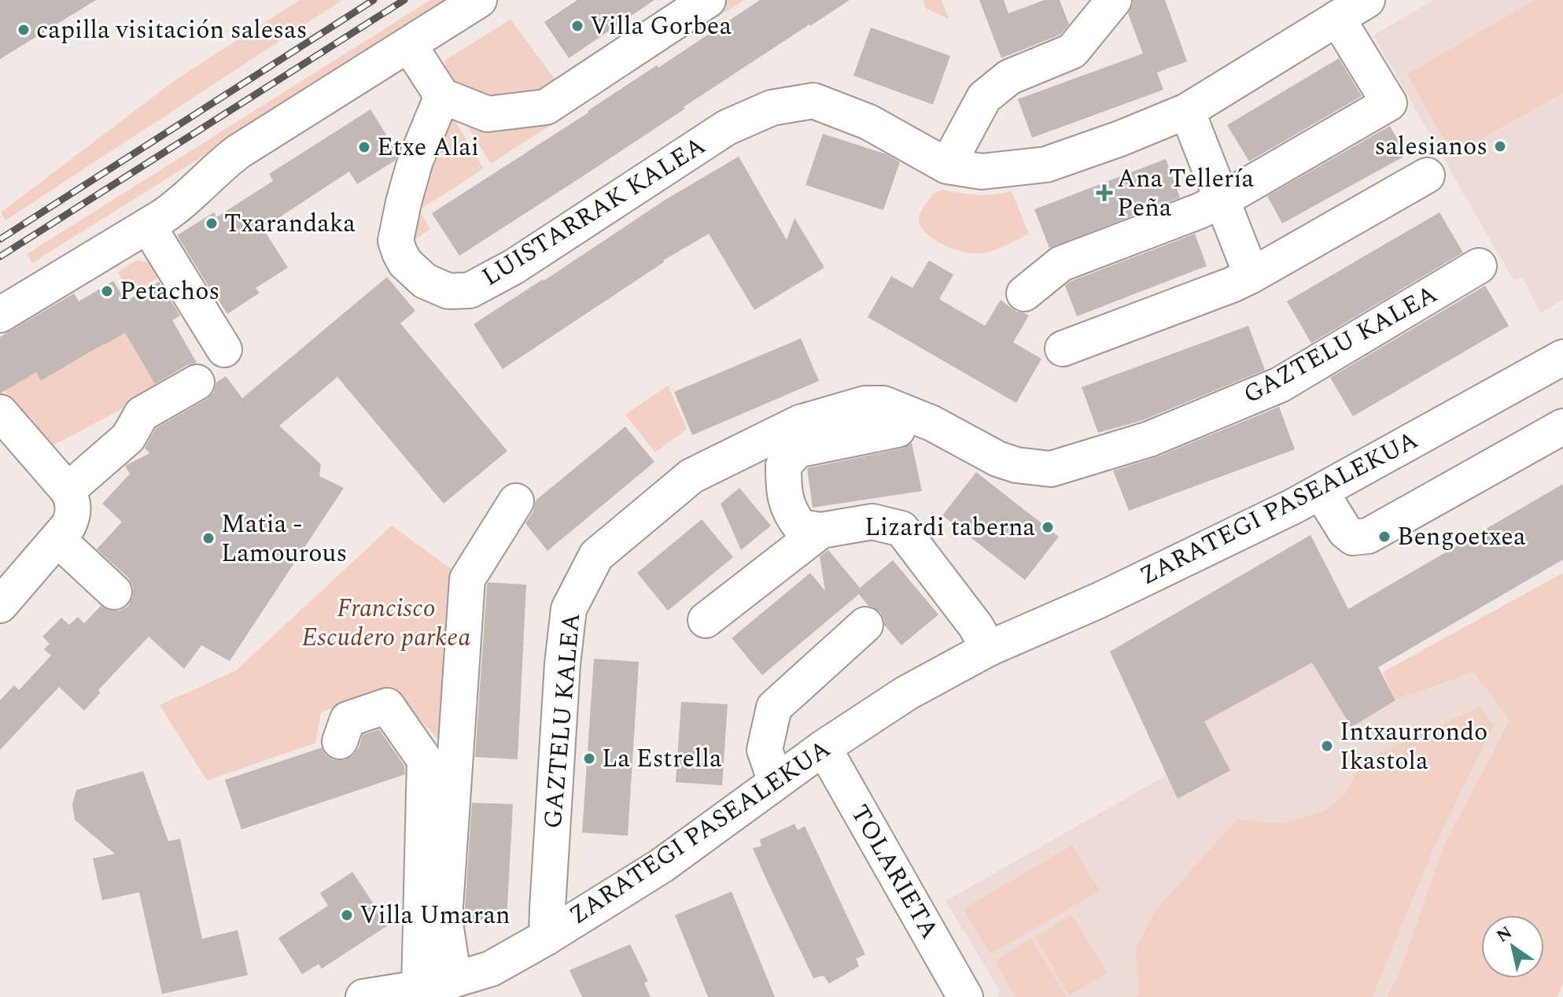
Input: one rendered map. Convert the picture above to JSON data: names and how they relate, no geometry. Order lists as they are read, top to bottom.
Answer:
{
  "streets": {
    "street": [
      "LUISTARRAK KALEA",
      "GAZTELU KALEA",
      "ZARATEGI PASEALEKUA",
      "TOLARIETA"
    ]
  },
  "crossings": [
    ["GAZTELU KALEA", "ZARATEGI PASEALEKUA"],
    ["ZARATEGI PASEALEKUA", "TOLARIETA"]
  ],
  "parks": ["Francisco Escudero parkea"],
  "places": {
    "other": [
      "Villa Gorbea",
      "capilla visitación salesas",
      "salesianos",
      "Etxe Alai",
      "Txarandaka",
      "Petachos",
      "Lizardi taberna",
      "Bengoetxea",
      "Matia - Lamourous",
      "Intxaurrondo Ikastola",
      "La Estrella",
      "Villa Umaran"
    ],
    "health": ["Ana Tellería Peña"]
  },
  "north": "top left"
}
